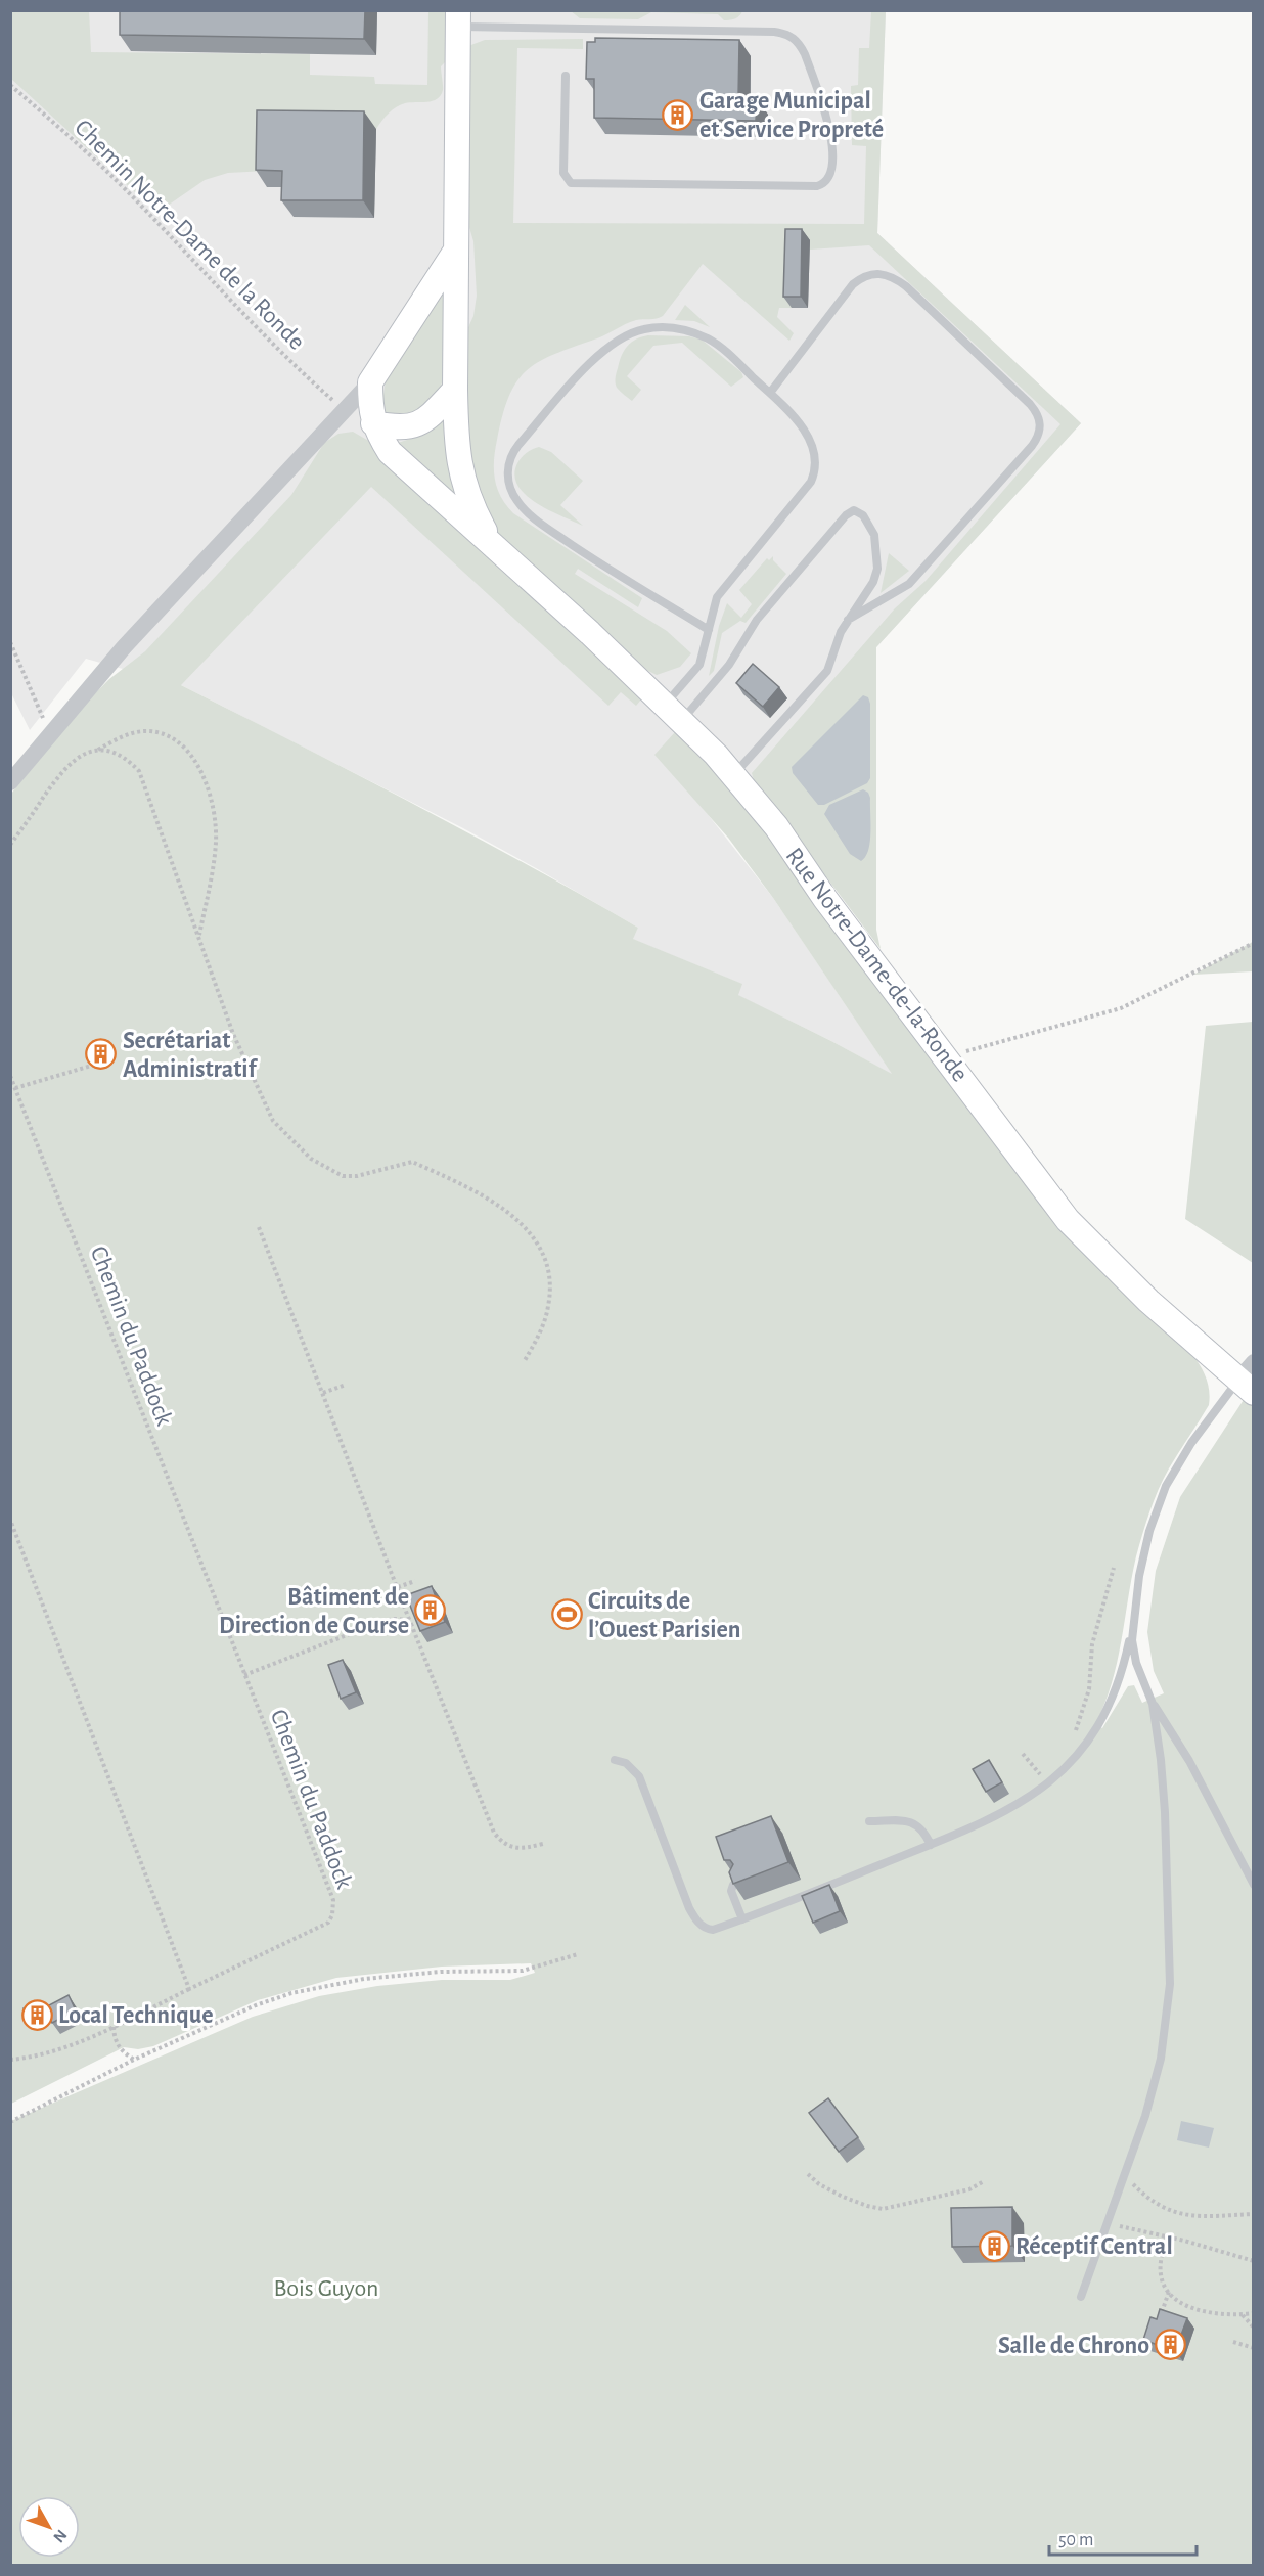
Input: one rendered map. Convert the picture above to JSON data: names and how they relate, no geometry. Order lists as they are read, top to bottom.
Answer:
{
  "streets": {
    "main road": ["Rue Notre-Dame-de-la-Ronde"],
    "path": ["Chemin Notre-Dame de la Ronde", "Chemin du Paddock"]
  },
  "parks": ["Bois Guyon"],
  "places": {
    "building": [
      "Garage Municipal et Service Propreté",
      "Secrétariat Administratif",
      "Bâtiment de Direction de Course",
      "Local Technique",
      "Réceptif Central",
      "Salle de Chrono"
    ],
    "sports": ["Circuits de l’Ouest Parisien"]
  },
  "scale_bar": "50 m",
  "north": "bottom right"
}
